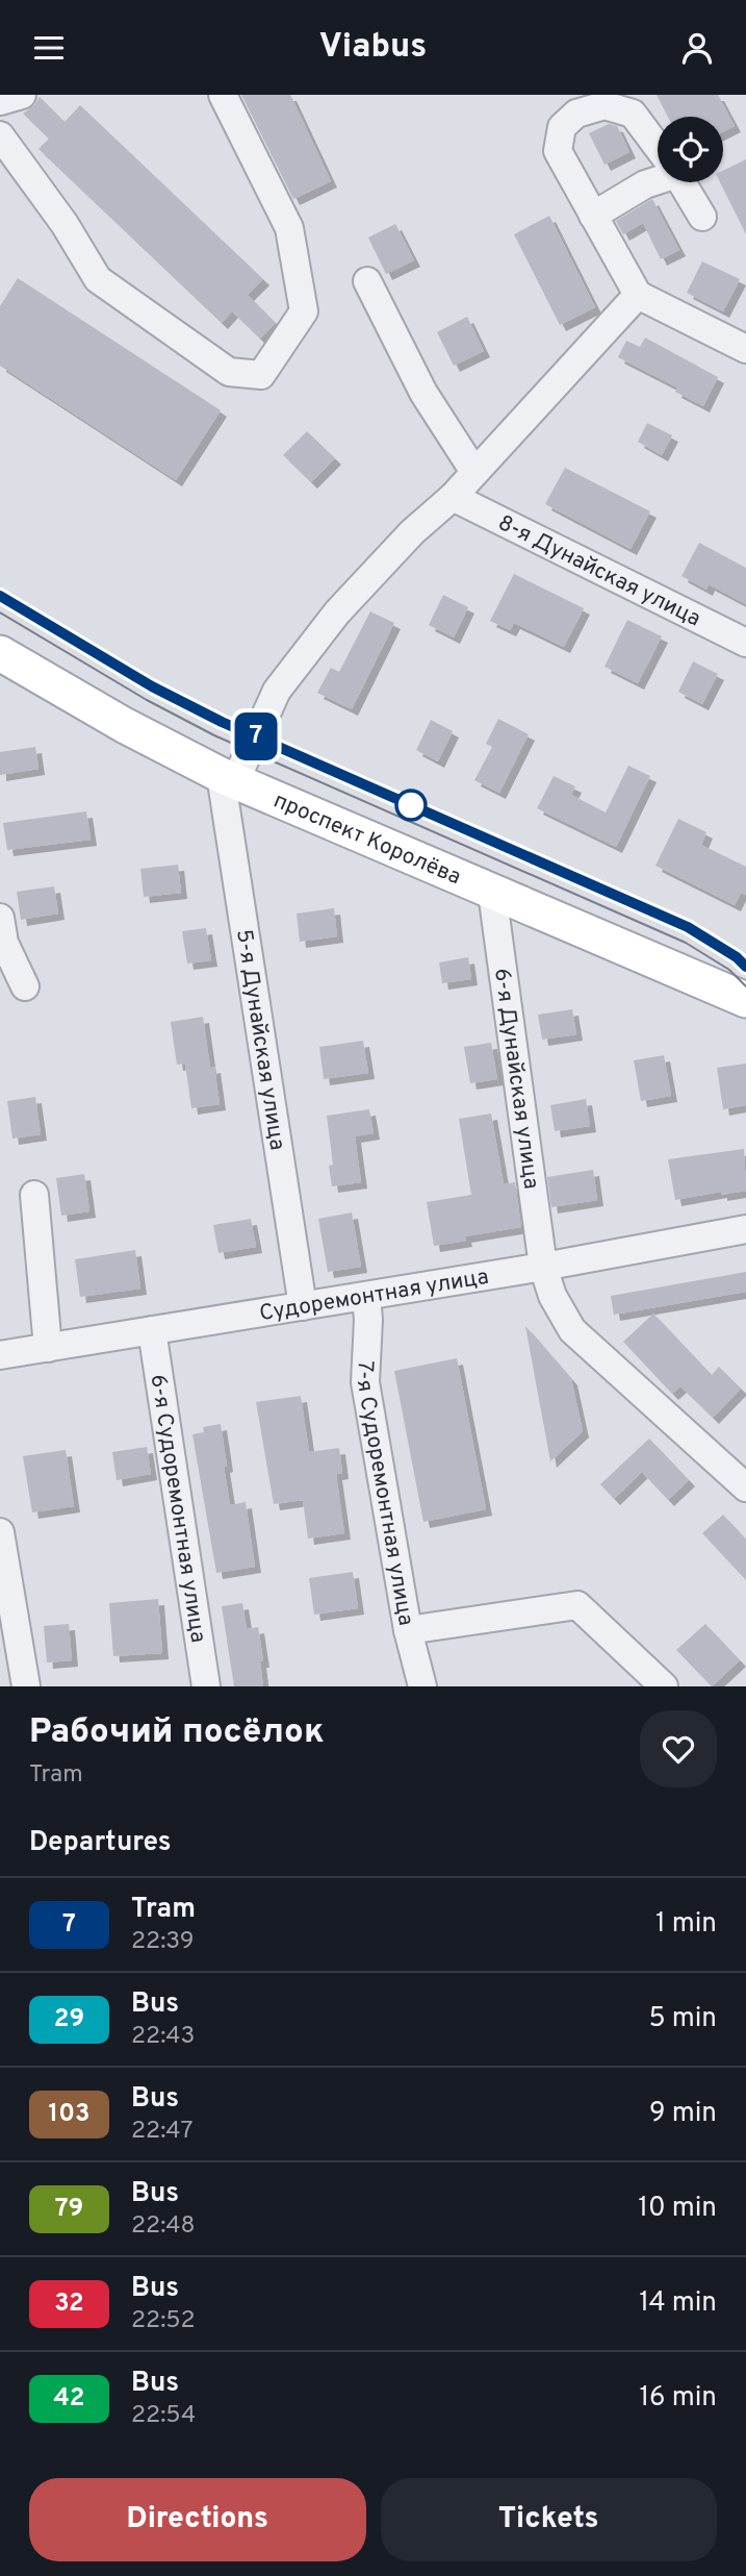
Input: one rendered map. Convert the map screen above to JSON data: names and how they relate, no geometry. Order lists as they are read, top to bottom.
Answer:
{
  "streets": {
    "main road": ["проспект Королёва"],
    "street": [
      "8-я Дунайская улица",
      "5-я Дунайская улица",
      "6-я Дунайская улица",
      "Судоремонтная улица",
      "7-я Судоремонтная улица",
      "6-я Судоремонтная улица"
    ]
  },
  "crossings": [
    ["проспект Королёва", "5-я Дунайская улица"],
    ["проспект Королёва", "6-я Дунайская улица"],
    ["5-я Дунайская улица", "Судоремонтная улица"],
    ["6-я Дунайская улица", "Судоремонтная улица"],
    ["Судоремонтная улица", "7-я Судоремонтная улица"],
    ["Судоремонтная улица", "6-я Судоремонтная улица"]
  ],
  "lines": ["tram line 7"],
  "page": {
    "header": "Viabus",
    "on_map": "7",
    "heading": [
      ["Рабочий посёлок", "Tram"],
      "Departures"
    ],
    "list": [
      {
        "mark": "7",
        "name": "Tram",
        "note": "22:39",
        "value": "1 min"
      },
      {
        "mark": "29",
        "name": "Bus",
        "note": "22:43",
        "value": "5 min"
      },
      {
        "mark": "103",
        "name": "Bus",
        "note": "22:47",
        "value": "9 min"
      },
      {
        "mark": "79",
        "name": "Bus",
        "note": "22:48",
        "value": "10 min"
      },
      {
        "mark": "32",
        "name": "Bus",
        "note": "22:52",
        "value": "14 min"
      },
      {
        "mark": "42",
        "name": "Bus",
        "note": "22:54",
        "value": "16 min"
      }
    ],
    "buttons": ["Directions", "Tickets"]
  }
}
